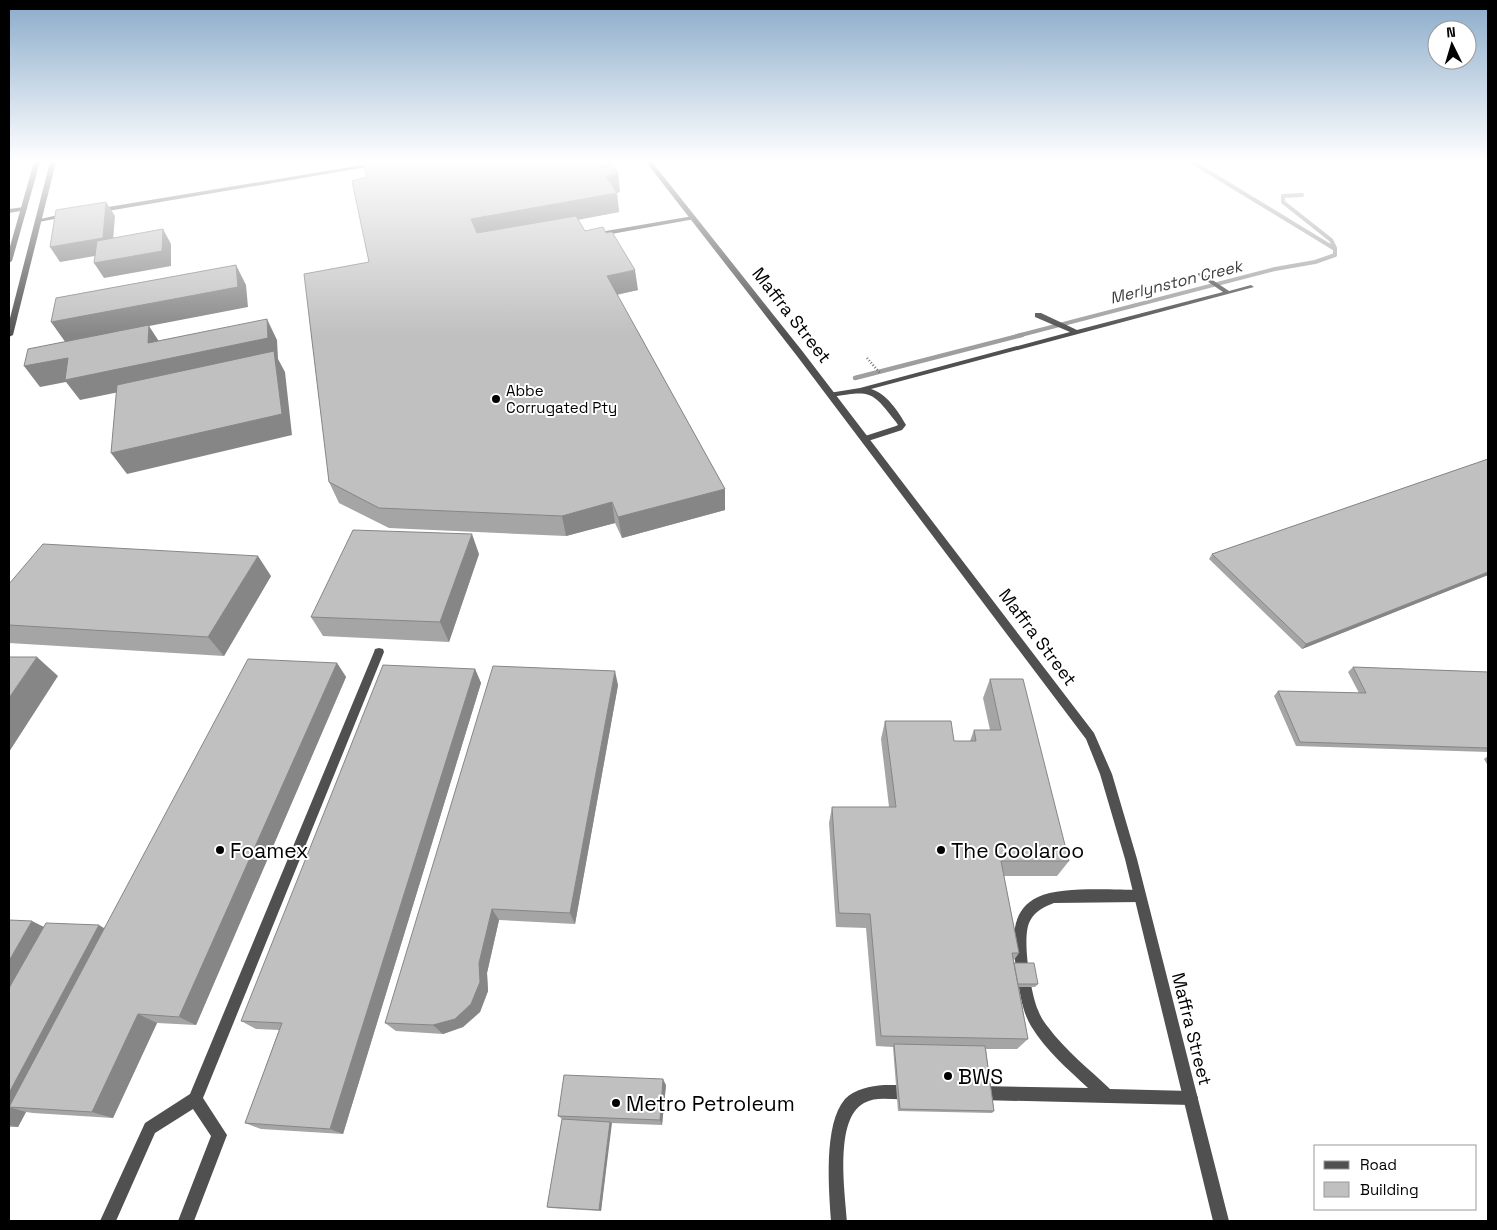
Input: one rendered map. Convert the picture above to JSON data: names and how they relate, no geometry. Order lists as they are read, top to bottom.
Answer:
{
  "streets": {
    "street": ["Maffra Street"]
  },
  "water": ["Merlynston Creek"],
  "places": [
    "Abbe Corrugated Pty",
    "Foamex",
    "The Coolaroo",
    "BWS",
    "Metro Petroleum"
  ],
  "legend": ["Road", "Building"],
  "north": "top"
}
